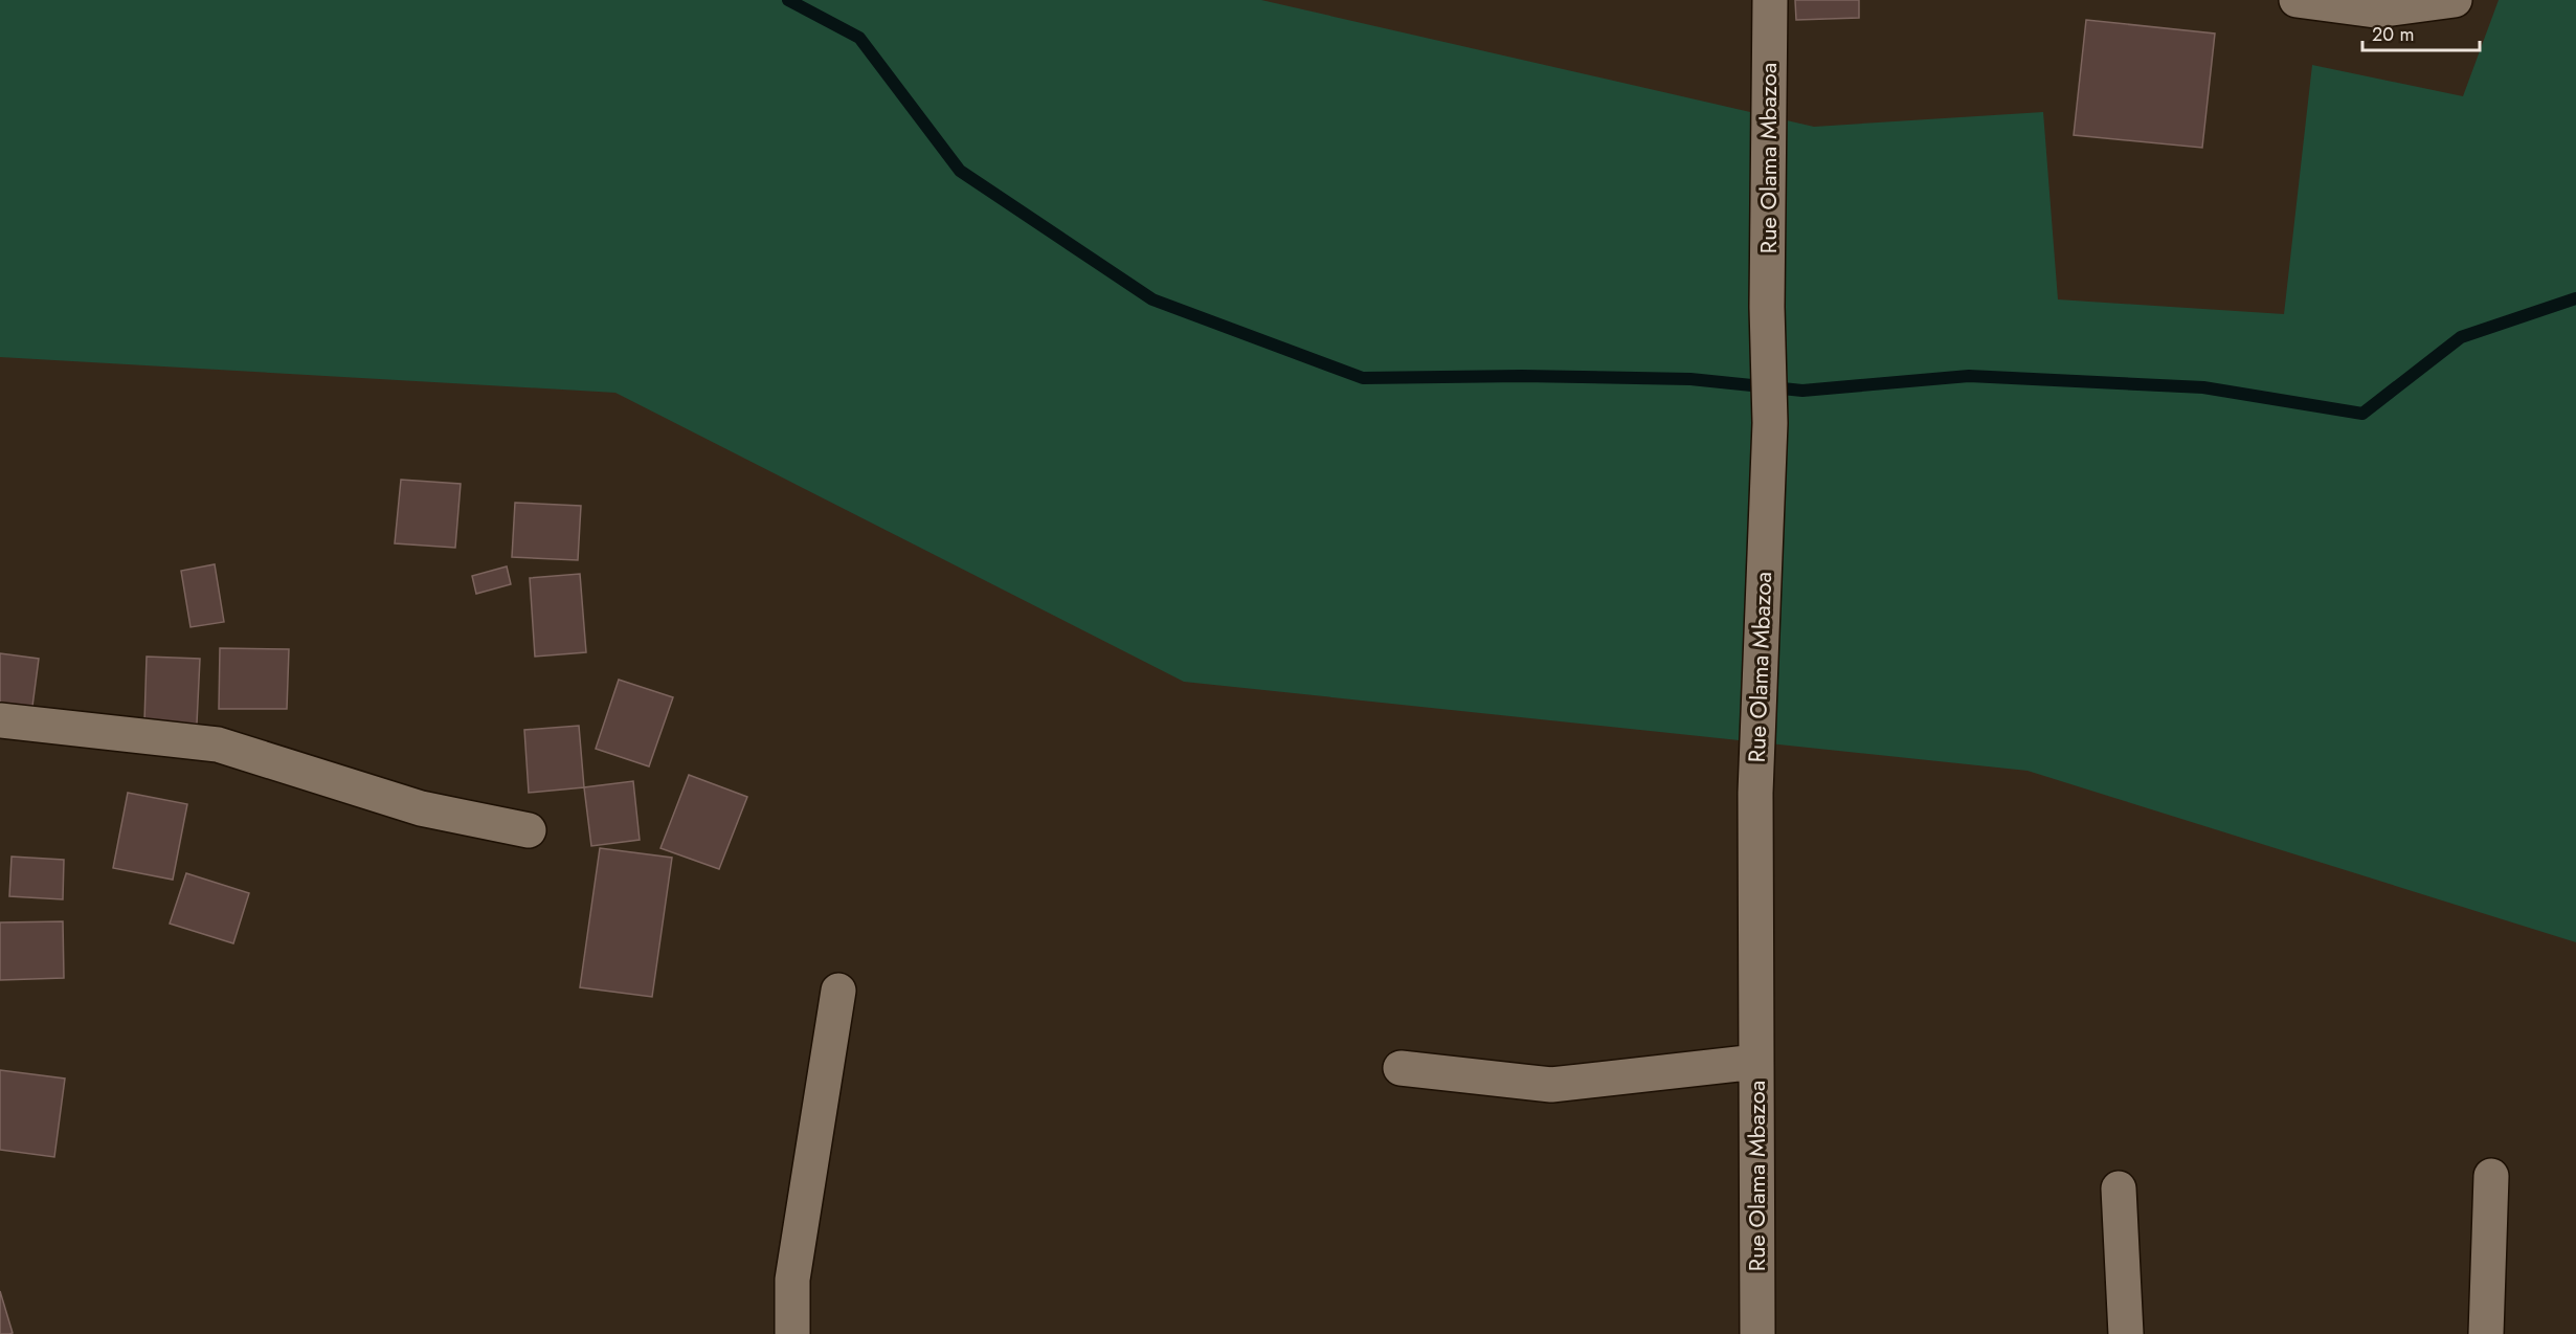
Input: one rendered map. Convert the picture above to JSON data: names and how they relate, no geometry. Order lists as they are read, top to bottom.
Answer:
{
  "streets": {
    "street": ["Rue Olama Mbazoa"]
  },
  "scale_bar": "20 m"
}
